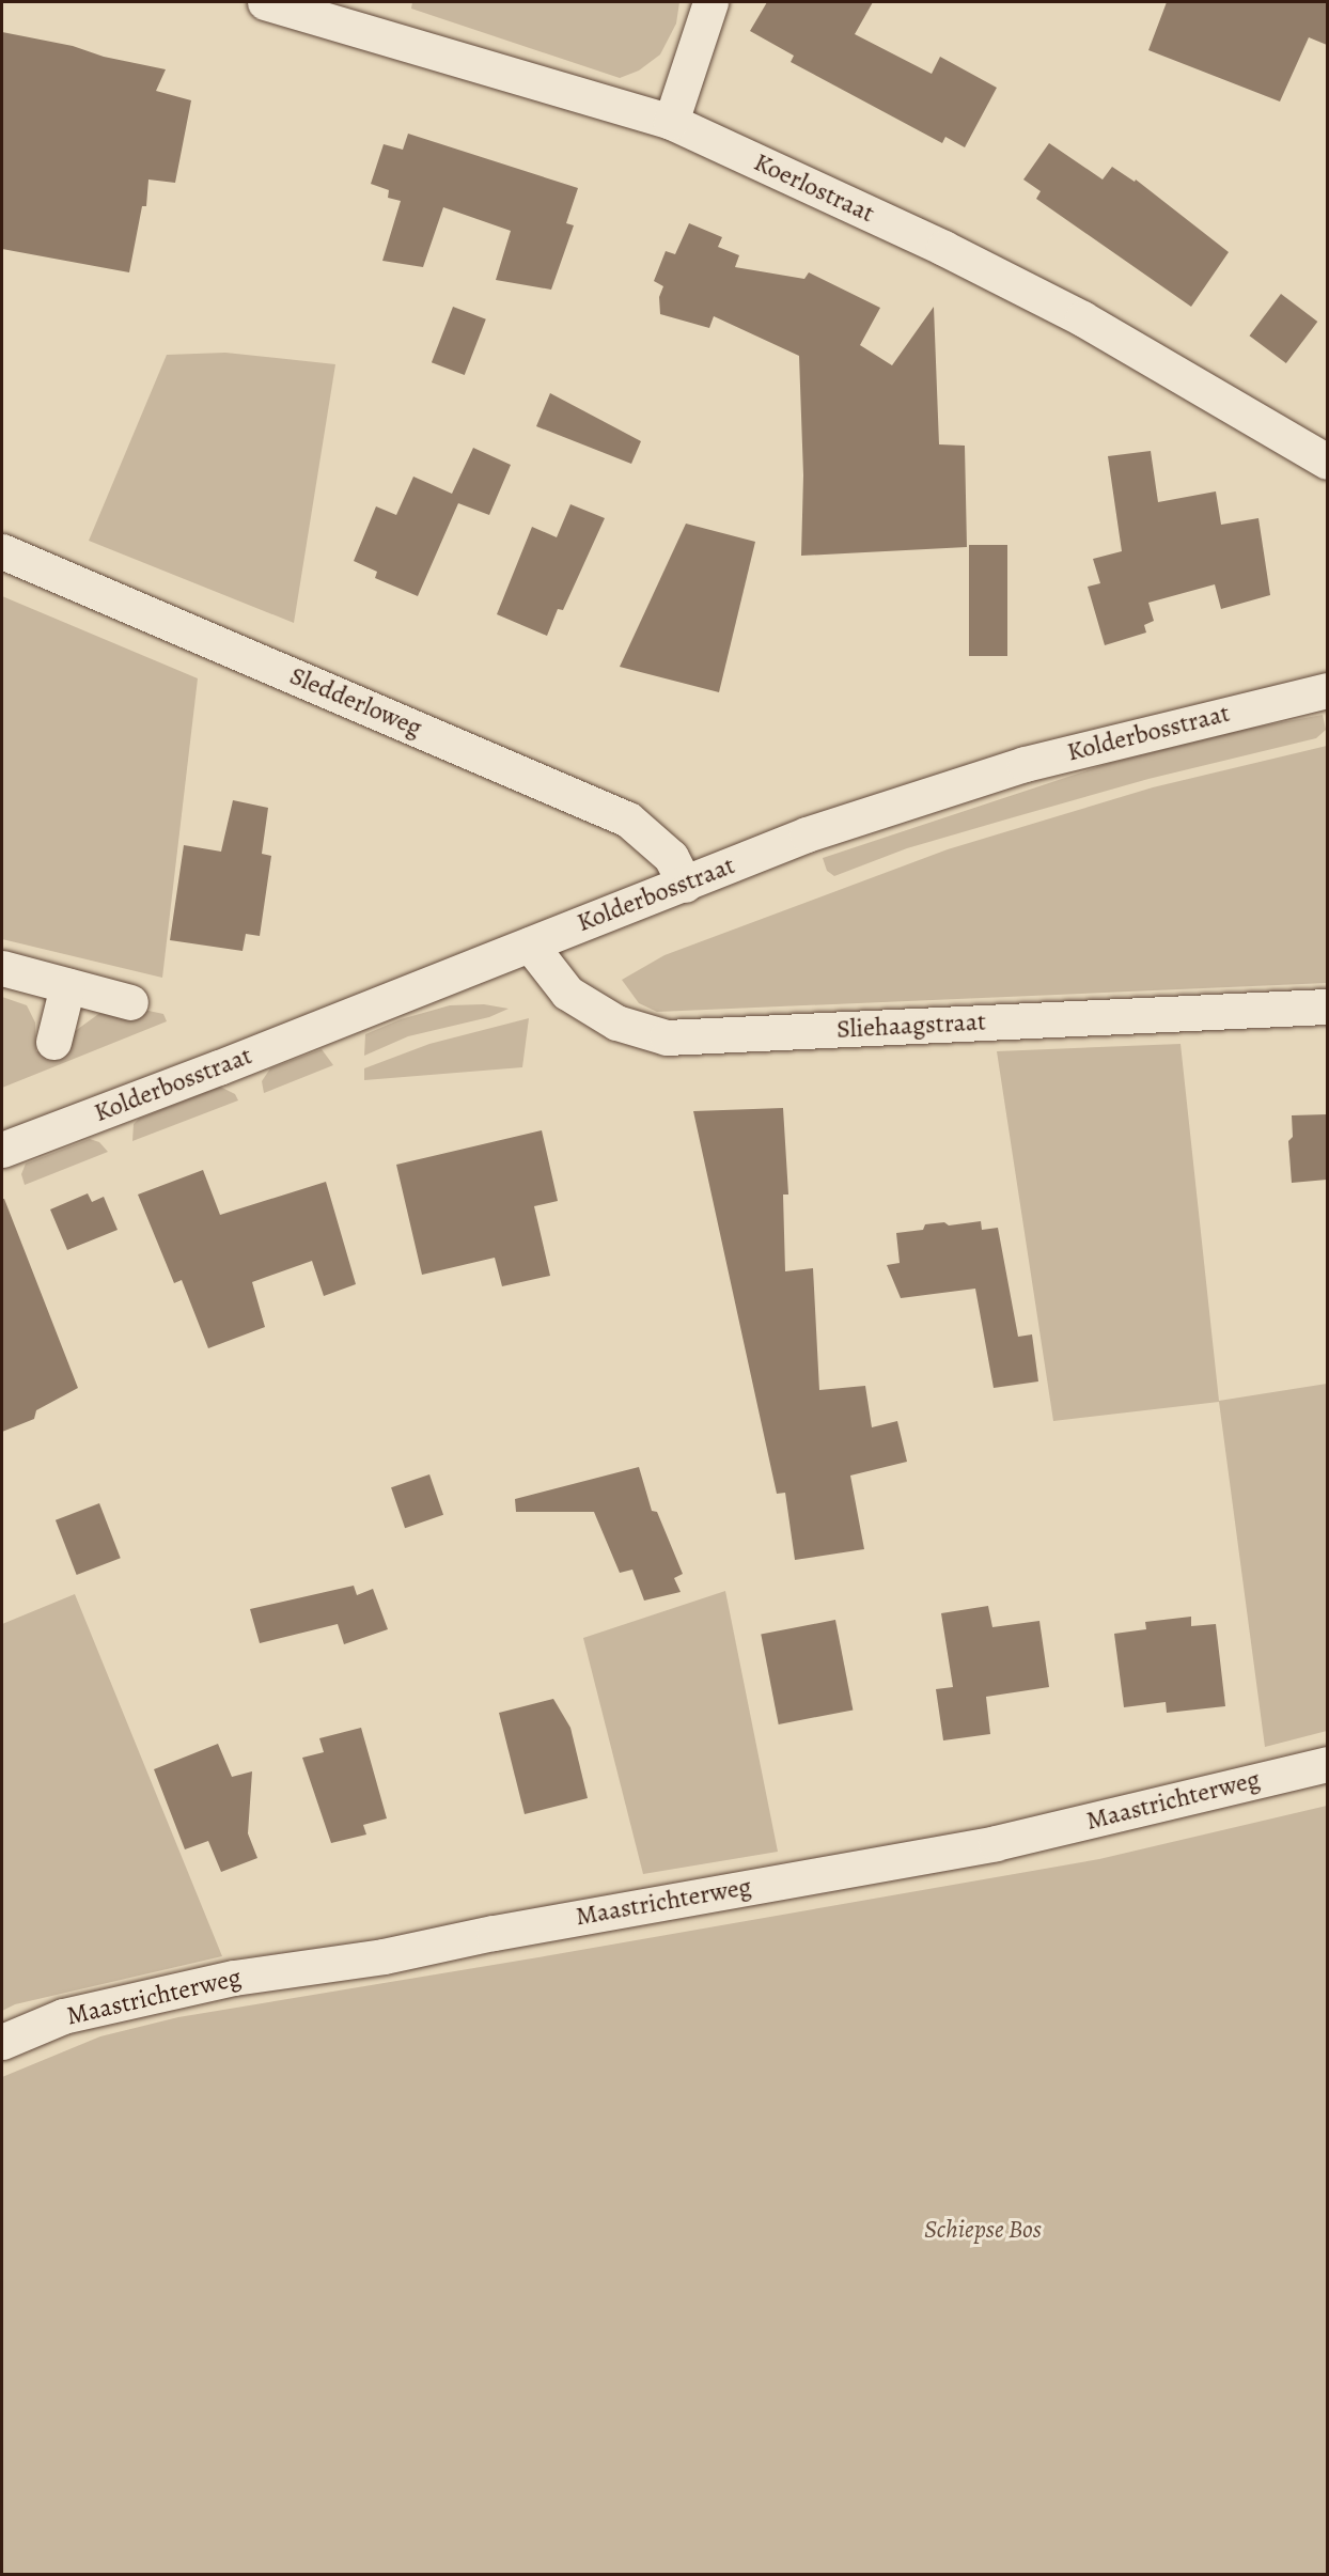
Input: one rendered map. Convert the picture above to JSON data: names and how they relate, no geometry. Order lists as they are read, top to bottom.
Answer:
{
  "streets": {
    "street": [
      "Koerlostraat",
      "Sledderloweg",
      "Kolderbosstraat",
      "Sliehaagstraat",
      "Maastrichterweg"
    ]
  },
  "crossings": [
    ["Sledderloweg", "Kolderbosstraat"],
    ["Kolderbosstraat", "Sliehaagstraat"]
  ],
  "parks": ["Schiepse Bos"]
}
